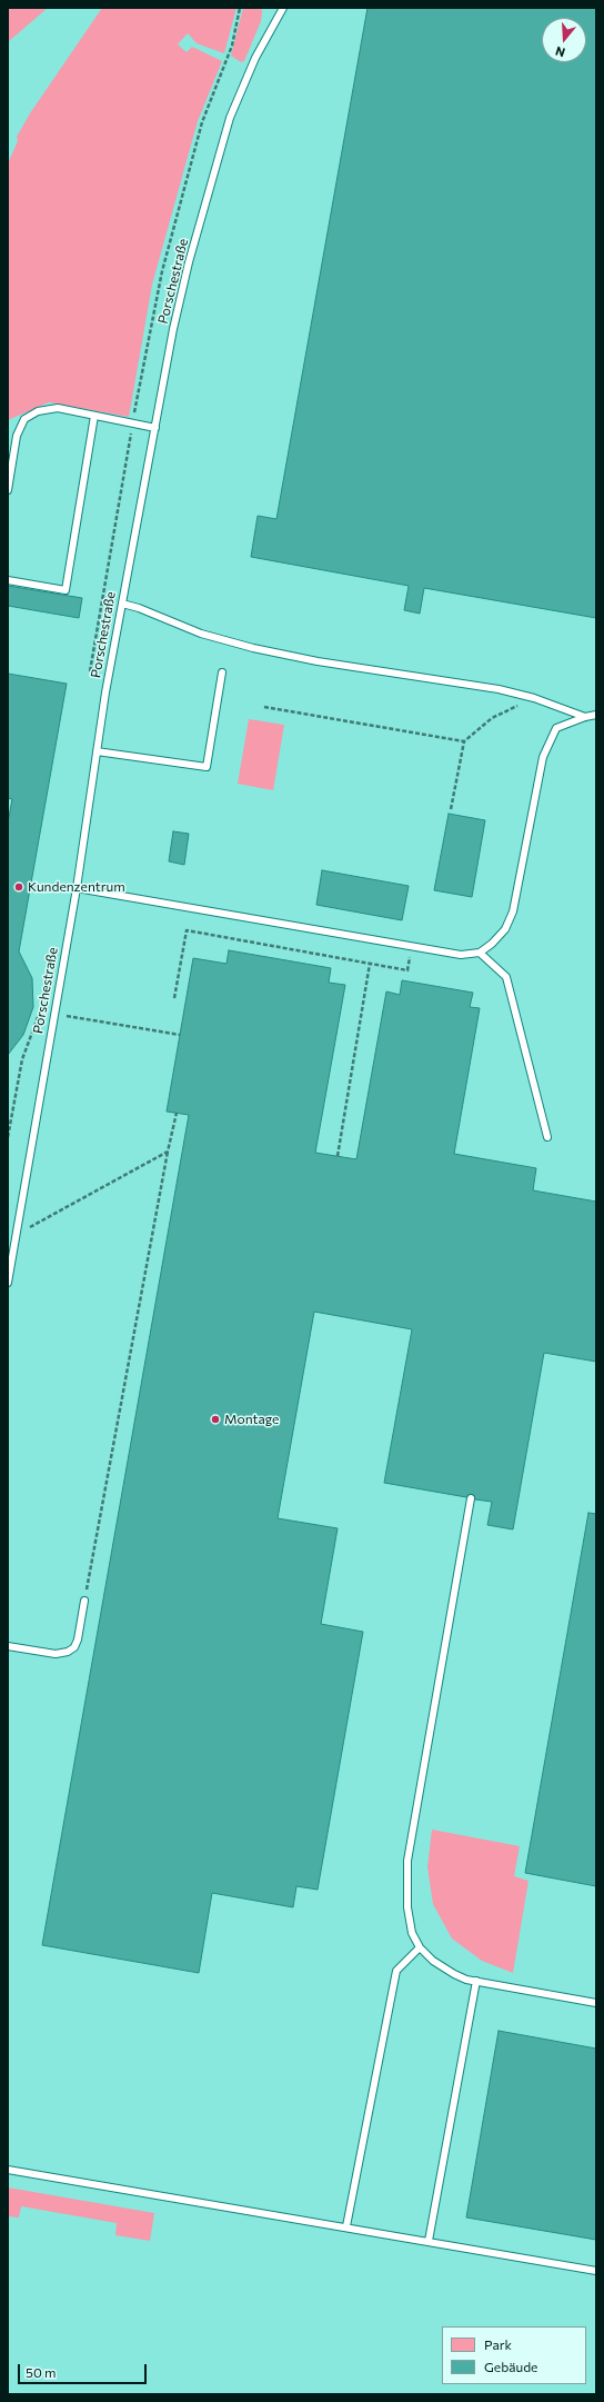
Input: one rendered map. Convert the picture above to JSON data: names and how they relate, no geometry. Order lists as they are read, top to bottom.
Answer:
{
  "streets": {
    "lane": ["Porschestraße"]
  },
  "places": ["Kundenzentrum", "Montage"],
  "legend": ["Park", "Gebäude"],
  "scale_bar": "50 m",
  "north": "bottom"
}
